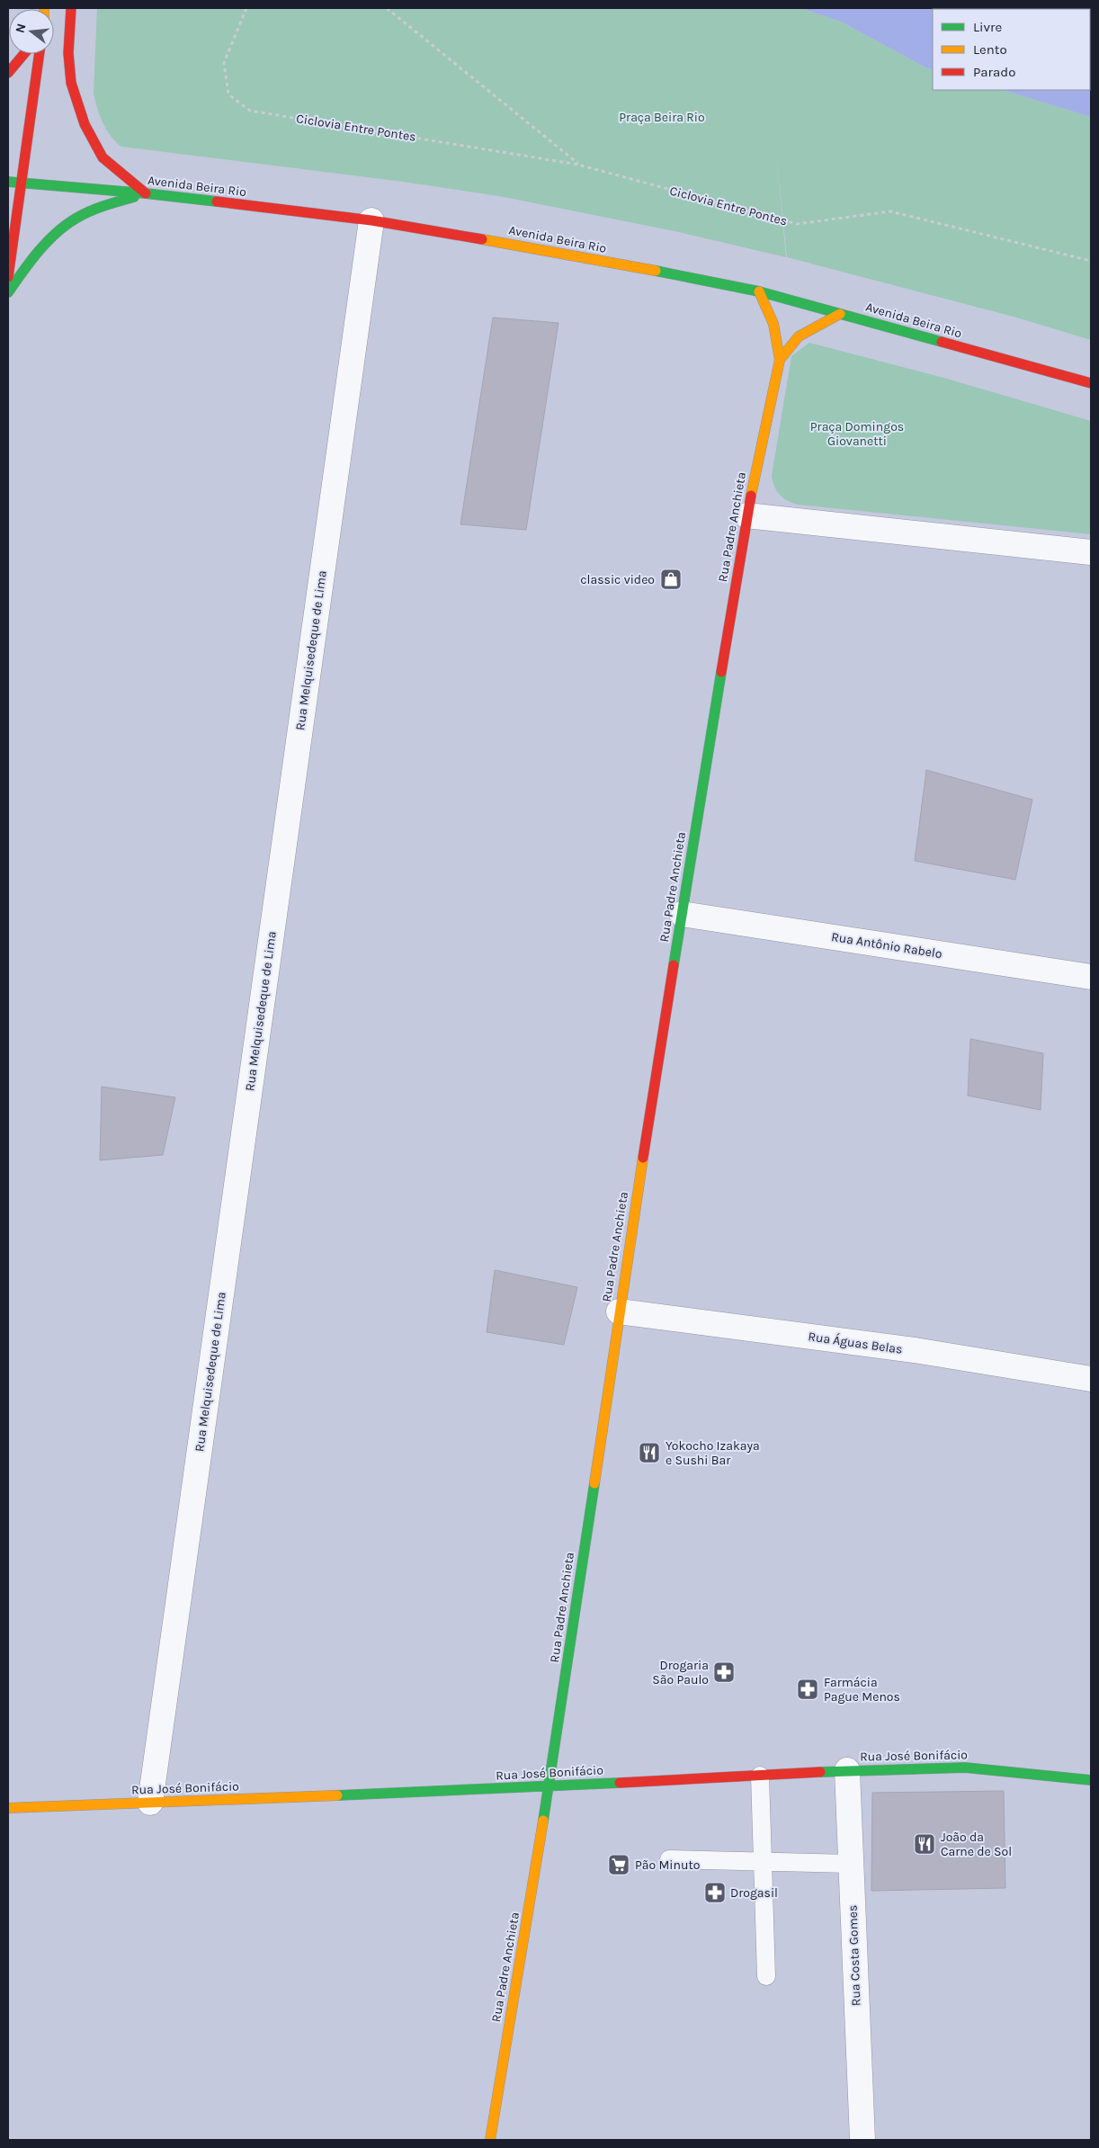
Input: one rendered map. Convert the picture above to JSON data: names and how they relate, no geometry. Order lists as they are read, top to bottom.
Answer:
{
  "streets": {
    "main road": ["Avenida Beira Rio", "Rua Padre Anchieta", "Rua José Bonifácio"],
    "street": [
      "Rua Melquisedeque de Lima",
      "Rua Antônio Rabelo",
      "Rua Águas Belas",
      "Rua Costa Gomes"
    ],
    "path": ["Ciclovia Entre Pontes"]
  },
  "crossings": [
    ["Avenida Beira Rio", "Rua Padre Anchieta"],
    ["Avenida Beira Rio", "Rua Melquisedeque de Lima"],
    ["Rua Padre Anchieta", "Rua Antônio Rabelo"],
    ["Rua Padre Anchieta", "Rua Águas Belas"],
    ["Rua Padre Anchieta", "Rua José Bonifácio"],
    ["Rua Melquisedeque de Lima", "Rua José Bonifácio"],
    ["Rua José Bonifácio", "Rua Costa Gomes"]
  ],
  "parks": ["Praça Beira Rio", "Praça Domingos Giovanetti"],
  "places": {
    "shop": ["classic video"],
    "restaurant": ["Yokocho Izakaya e Sushi Bar", "João da Carne de Sol"],
    "pharmacy": ["Drogaria São Paulo", "Farmácia Pague Menos", "Drogasil"],
    "supermarket": ["Pão Minuto"]
  },
  "legend": ["Livre", "Lento", "Parado"],
  "north": "left"
}
